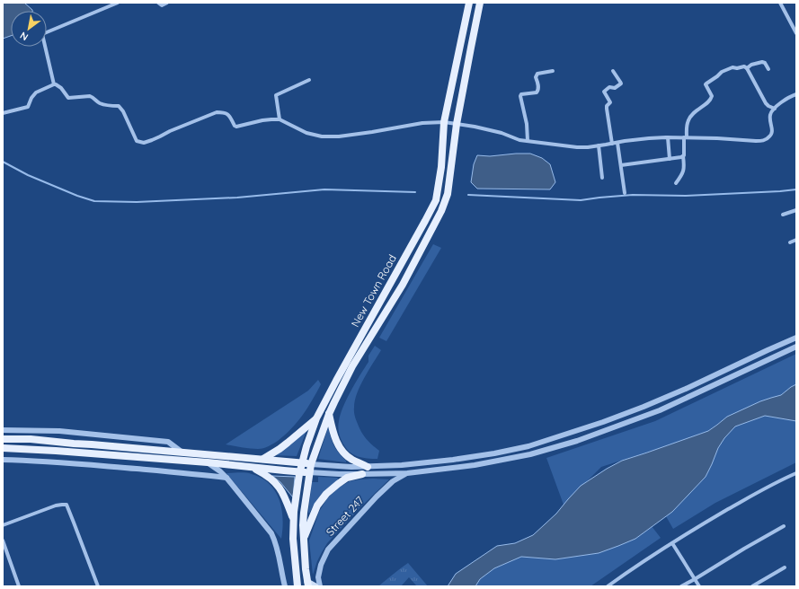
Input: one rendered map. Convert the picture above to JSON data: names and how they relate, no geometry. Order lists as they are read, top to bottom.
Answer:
{
  "streets": {
    "main road": ["New Town Road"],
    "street": ["Street 247"]
  },
  "north": "bottom left"
}
